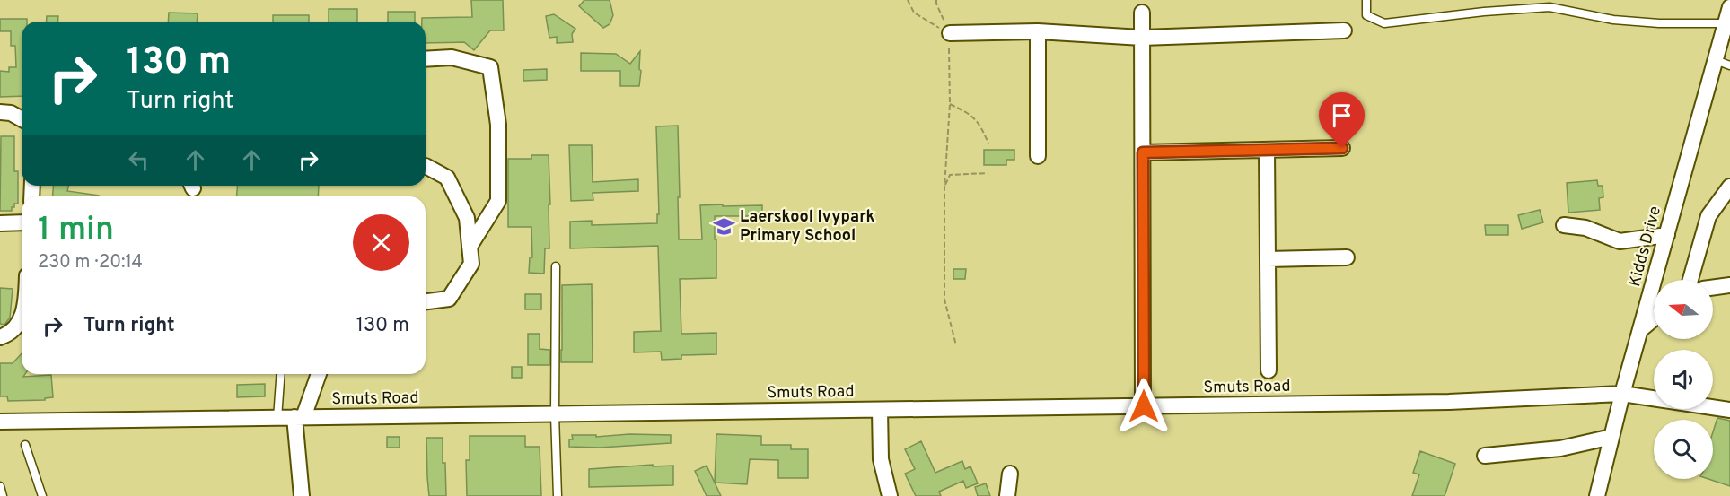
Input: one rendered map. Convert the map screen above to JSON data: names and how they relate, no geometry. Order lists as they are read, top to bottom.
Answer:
{
  "streets": {
    "street": ["Kidds Drive", "Smuts Road"]
  },
  "crossings": [
    ["Kidds Drive", "Smuts Road"]
  ],
  "places": {
    "school or university": ["Laerskool Ivypark Primary School"]
  },
  "north": "left",
  "page": {
    "turn": ["130 m", "Turn right"],
    "heading": ["1 min", "230 m · 20:14"],
    "list": [
      {
        "name": "Turn right",
        "value": "130 m"
      }
    ]
  }
}
